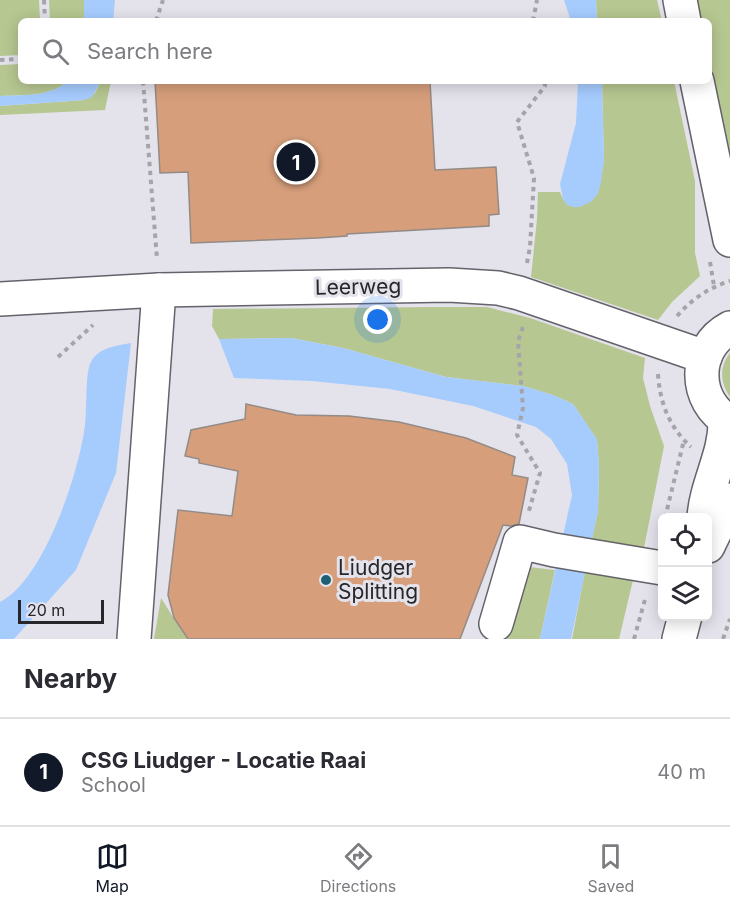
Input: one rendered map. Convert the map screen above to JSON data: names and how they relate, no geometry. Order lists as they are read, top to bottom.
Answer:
{
  "streets": {
    "main road": ["Leerweg"]
  },
  "places": ["Liudger Splitting"],
  "scale_bar": "20 m",
  "page": {
    "search": "Search here",
    "pins": "1",
    "scale": "20 m",
    "heading": "Nearby",
    "list": [
      {
        "mark": "1",
        "name": "CSG Liudger - Locatie Raai",
        "note": "School",
        "value": "40 m"
      }
    ],
    "nav": ["Map", "Directions", "Saved"]
  }
}
